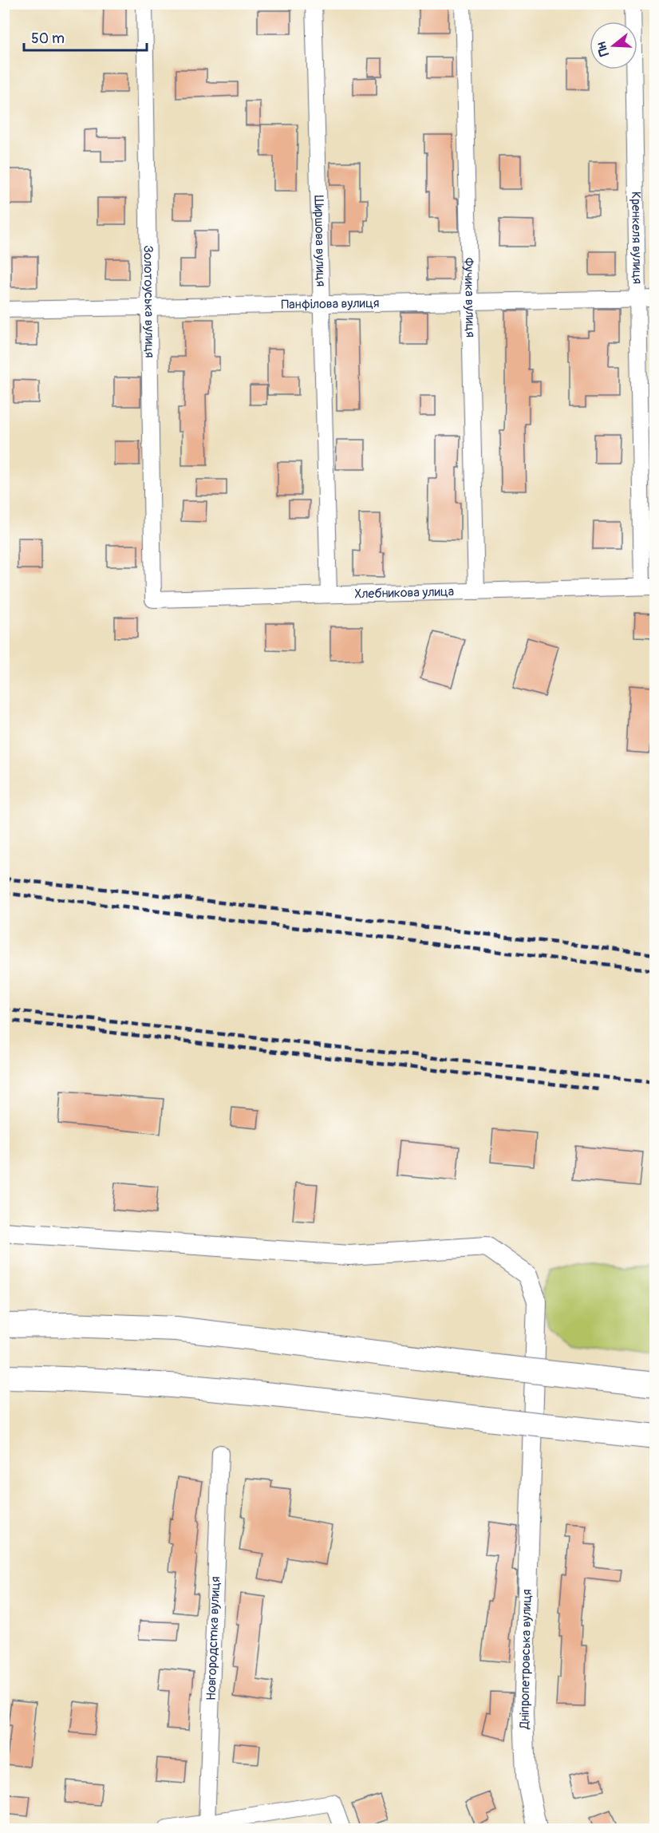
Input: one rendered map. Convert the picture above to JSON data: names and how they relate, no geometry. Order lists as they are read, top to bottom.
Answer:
{
  "streets": {
    "street": [
      "Кренкеля вулиця",
      "Ширшова вулиця",
      "Фучика вулиця",
      "Золотоуська вулиця",
      "Панфілова вулиця",
      "Хлебникова улица",
      "Новгородсmка вулиця",
      "Дніпропетровська вулиця"
    ]
  },
  "crossings": [
    ["Кренкеля вулиця", "Панфілова вулиця"],
    ["Кренкеля вулиця", "Хлебникова улица"],
    ["Ширшова вулиця", "Панфілова вулиця"],
    ["Ширшова вулиця", "Хлебникова улица"],
    ["Фучика вулиця", "Панфілова вулиця"],
    ["Фучика вулиця", "Хлебникова улица"],
    ["Золотоуська вулиця", "Панфілова вулиця"],
    ["Золотоуська вулиця", "Хлебникова улица"]
  ],
  "scale_bar": "50 m",
  "north": "left"
}
